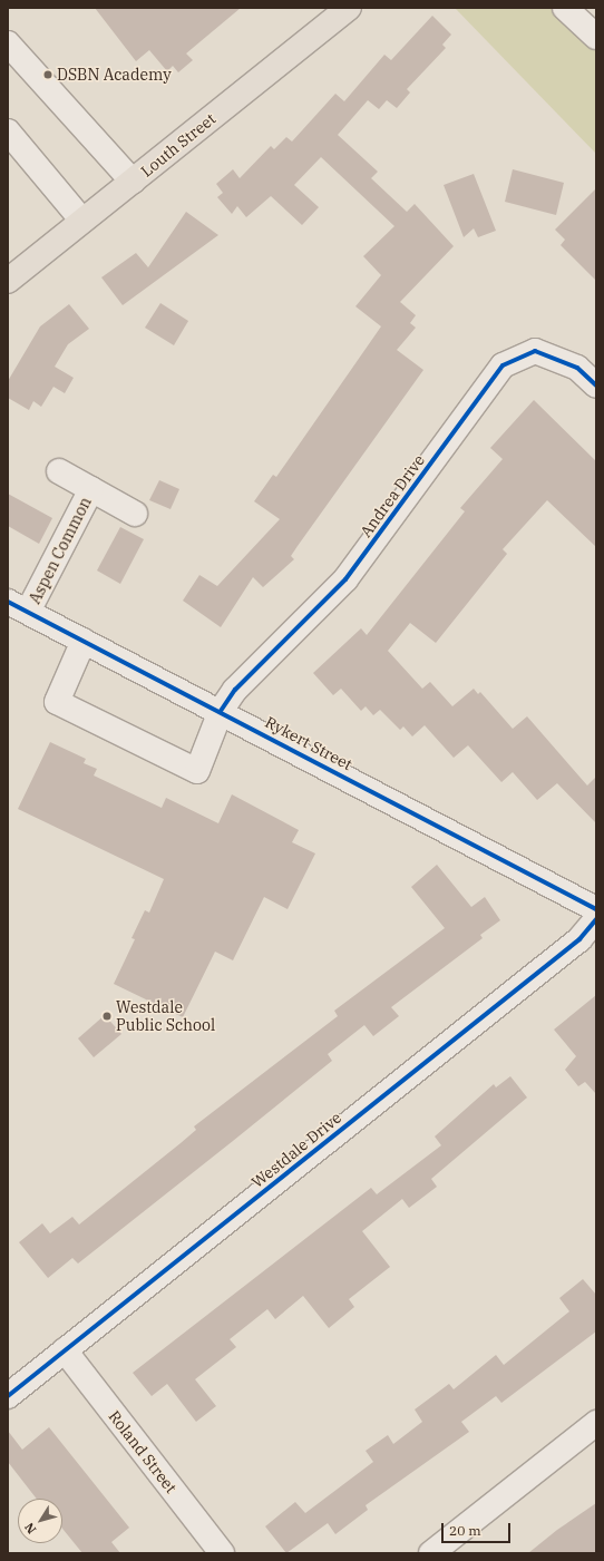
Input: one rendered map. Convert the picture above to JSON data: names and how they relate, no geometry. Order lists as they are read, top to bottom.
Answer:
{
  "streets": {
    "main road": ["Louth Street"],
    "street": [
      "Andrea Drive",
      "Aspen Common",
      "Rykert Street",
      "Westdale Drive",
      "Roland Street"
    ]
  },
  "crossings": [
    ["Andrea Drive", "Rykert Street"],
    ["Aspen Common", "Rykert Street"],
    ["Westdale Drive", "Roland Street"]
  ],
  "places": ["DSBN Academy", "Westdale Public School"],
  "scale_bar": "20 m",
  "north": "bottom left"
}
